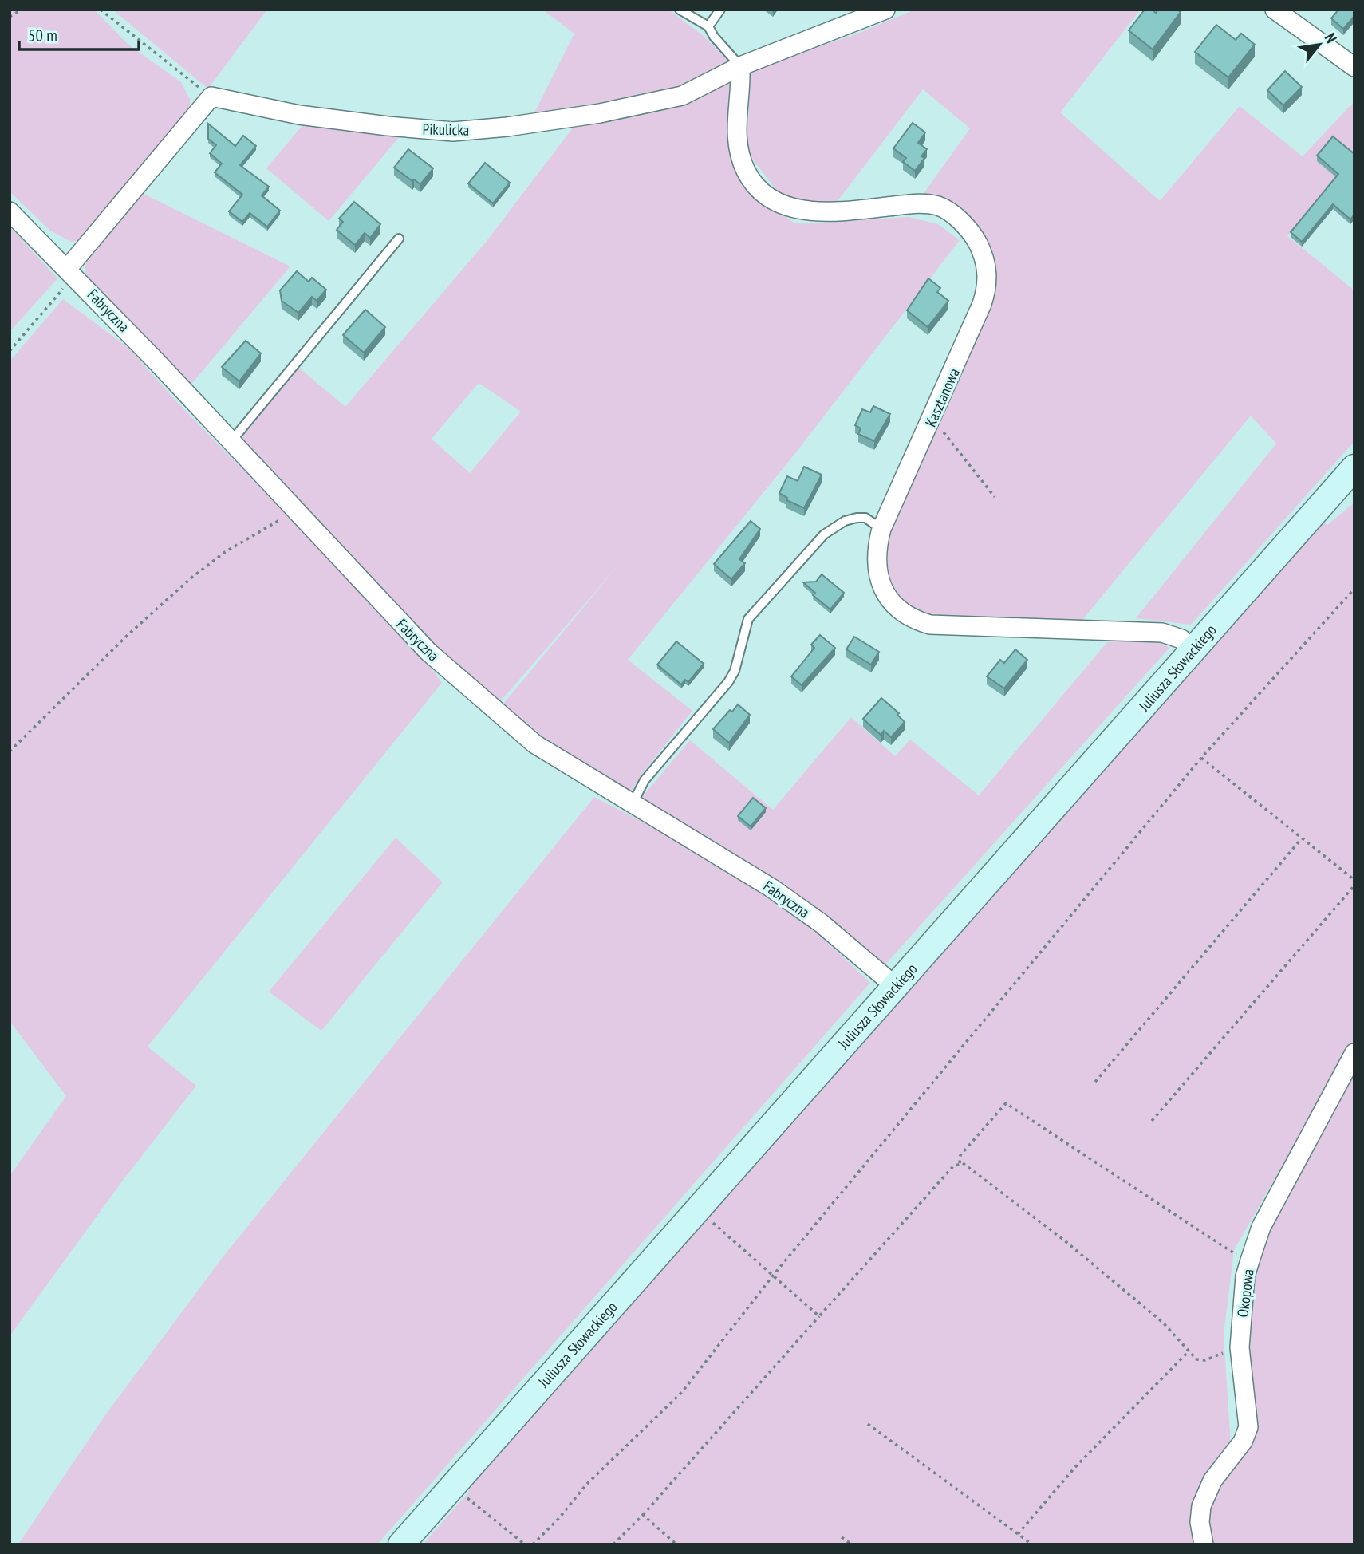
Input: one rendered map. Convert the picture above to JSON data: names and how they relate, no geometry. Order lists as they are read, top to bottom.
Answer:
{
  "streets": {
    "street": [
      "Pikulicka",
      "Fabryczna",
      "Kasztanowa",
      "Juliusza Słowackiego",
      "Okopowa"
    ]
  },
  "crossings": [
    ["Pikulicka", "Kasztanowa"],
    ["Fabryczna", "Juliusza Słowackiego"],
    ["Kasztanowa", "Juliusza Słowackiego"]
  ],
  "scale_bar": "50 m",
  "north": "top right"
}
